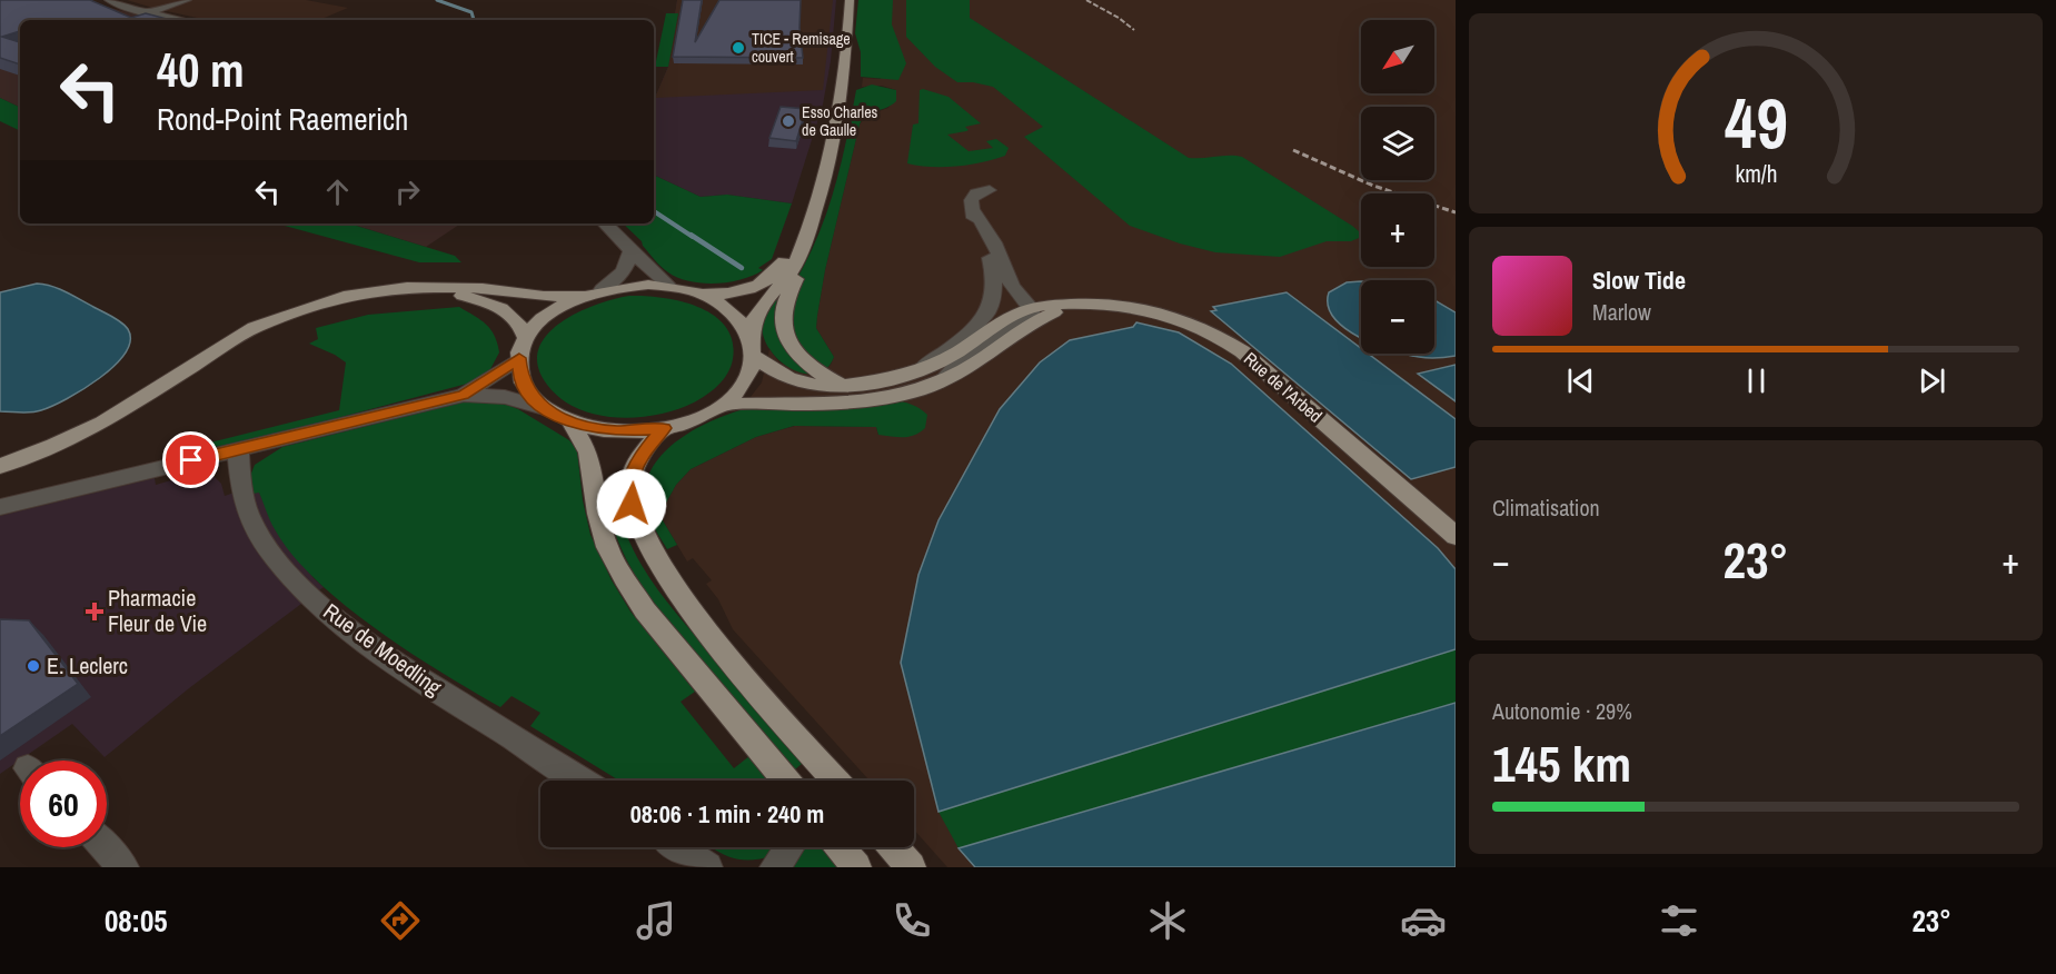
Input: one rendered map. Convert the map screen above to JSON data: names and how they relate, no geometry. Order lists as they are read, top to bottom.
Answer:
{
  "streets": {
    "main road": ["Rue de l'Arbed"],
    "street": ["Rue de Moedling"]
  },
  "places": {
    "other": ["TICE - Remisage couvert", "Esso Charles de Gaulle", "E. Leclerc"],
    "health": ["Pharmacie Fleur de Vie"]
  },
  "north": "bottom left",
  "page": {
    "map_buttons": ["+", "−"],
    "turn": ["40 m", "Rond-Point Raemerich"],
    "song": ["Slow Tide", "Marlow"],
    "tile": [
      "Climatisation",
      ["Autonomie · 29%", "145 km"]
    ],
    "heat": ["−", "23°", "+"],
    "limit": "60",
    "trip": "08:06 · 1 min · 240 m",
    "tabs": ["08:05", "23°"],
    "gauge": ["49", "km/h"]
  }
}
